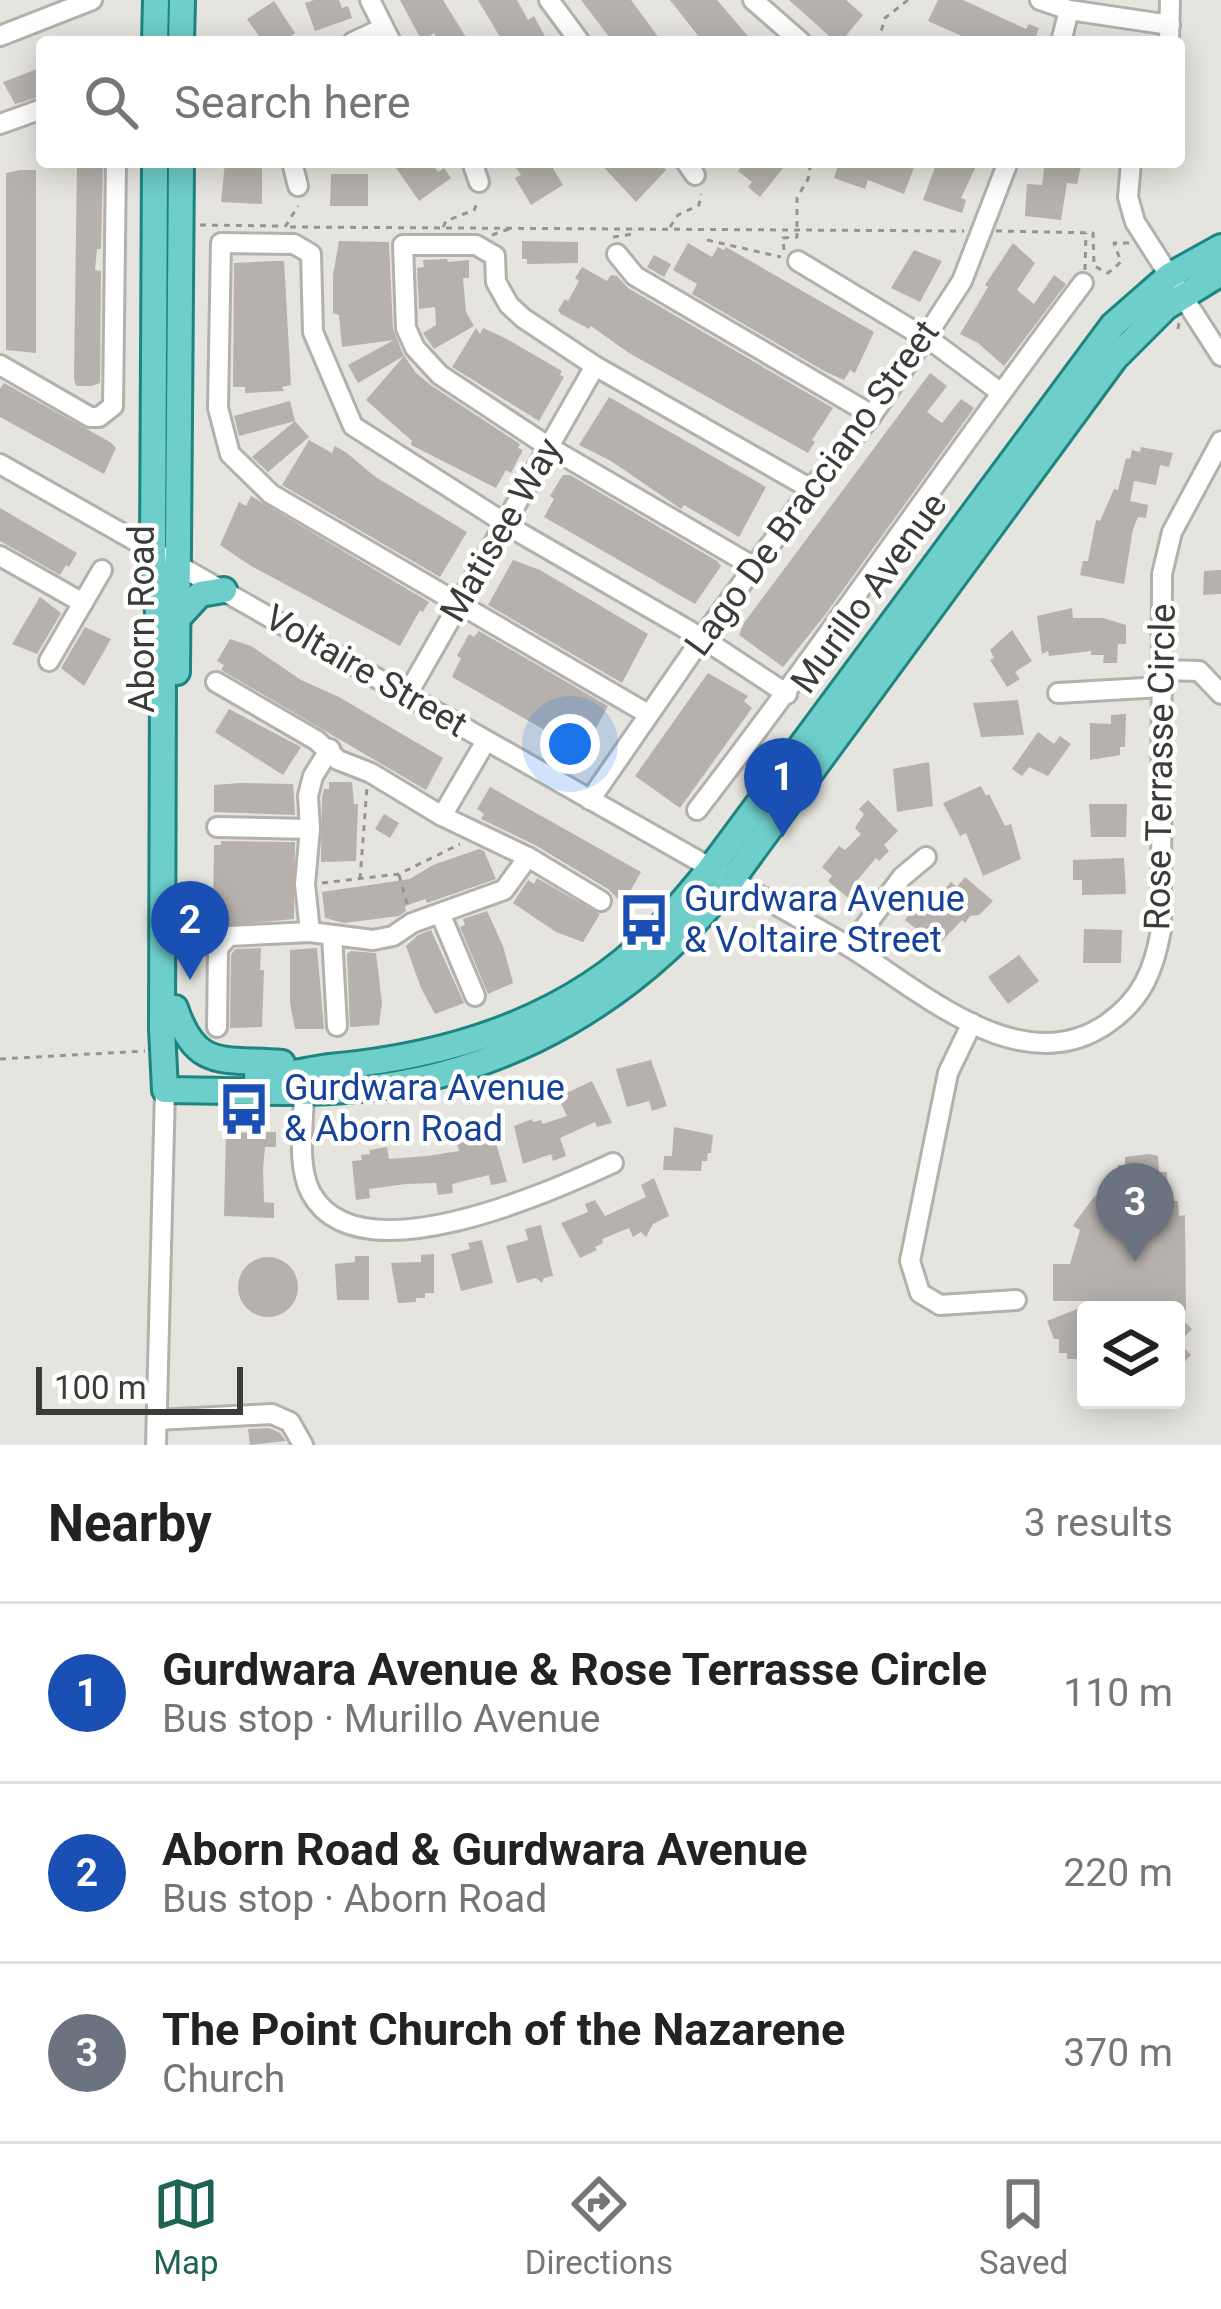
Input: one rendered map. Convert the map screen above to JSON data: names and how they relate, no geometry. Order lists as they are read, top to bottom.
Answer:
{
  "streets": {
    "main road": ["Murillo Avenue", "Aborn Road"],
    "street": [
      "Lago De Bracciano Street",
      "Matisee Way",
      "Voltaire Street",
      "Rose Terrasse Circle"
    ]
  },
  "crossings": [
    ["Lago De Bracciano Street", "Voltaire Street"],
    ["Matisee Way", "Voltaire Street"],
    ["Murillo Avenue", "Aborn Road"],
    ["Murillo Avenue", "Voltaire Street"],
    ["Murillo Avenue", "Rose Terrasse Circle"],
    ["Aborn Road", "Voltaire Street"],
    ["Voltaire Street", "Rose Terrasse Circle"]
  ],
  "places": {
    "bus stop": ["Gurdwara Avenue & Voltaire Street", "Gurdwara Avenue & Aborn Road"]
  },
  "scale_bar": "100 m",
  "page": {
    "search": "Search here",
    "pins": ["1", "2", "3"],
    "scale": "100 m",
    "heading": ["Nearby", "3 results"],
    "list": [
      {
        "mark": "1",
        "name": "Gurdwara Avenue & Rose Terrasse Circle",
        "note": "Bus stop · Murillo Avenue",
        "value": "110 m"
      },
      {
        "mark": "2",
        "name": "Aborn Road & Gurdwara Avenue",
        "note": "Bus stop · Aborn Road",
        "value": "220 m"
      },
      {
        "mark": "3",
        "name": "The Point Church of the Nazarene",
        "note": "Church",
        "value": "370 m"
      }
    ],
    "nav": ["Map", "Directions", "Saved"]
  }
}
